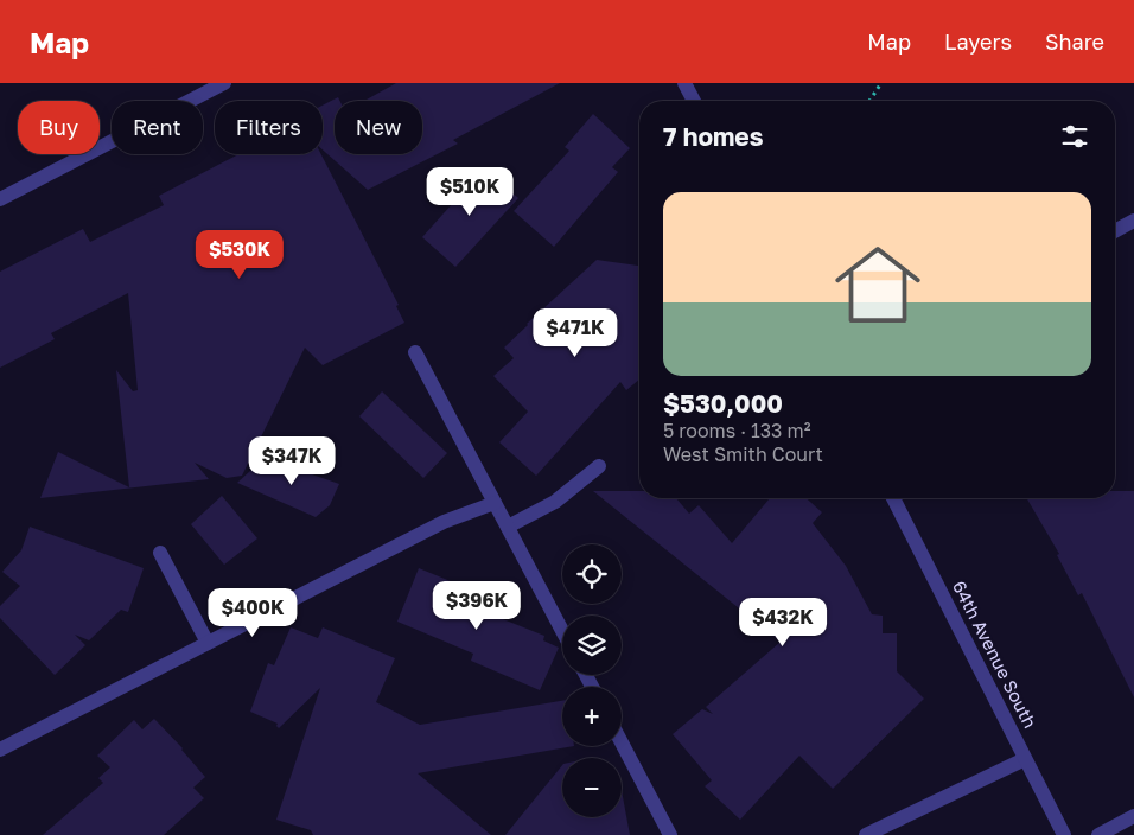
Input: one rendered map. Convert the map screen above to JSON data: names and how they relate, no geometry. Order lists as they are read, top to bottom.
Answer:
{
  "streets": {
    "street": ["64th Avenue South"]
  },
  "page": {
    "header": "Map",
    "nav": ["Map", "Layers", "Share"],
    "chip": [
      "Buy",
      "Rent",
      "Filters",
      "New"
    ],
    "heading": "7 homes",
    "price": [
      "$510K",
      "$530K",
      "$471K",
      "$347K",
      "$396K",
      "$400K",
      "$432K"
    ],
    "list": [
      {
        "name": "$530,000",
        "note": "5 rooms · 133 m² · West Smith Court"
      }
    ],
    "map_buttons": ["+", "−"]
  }
}
